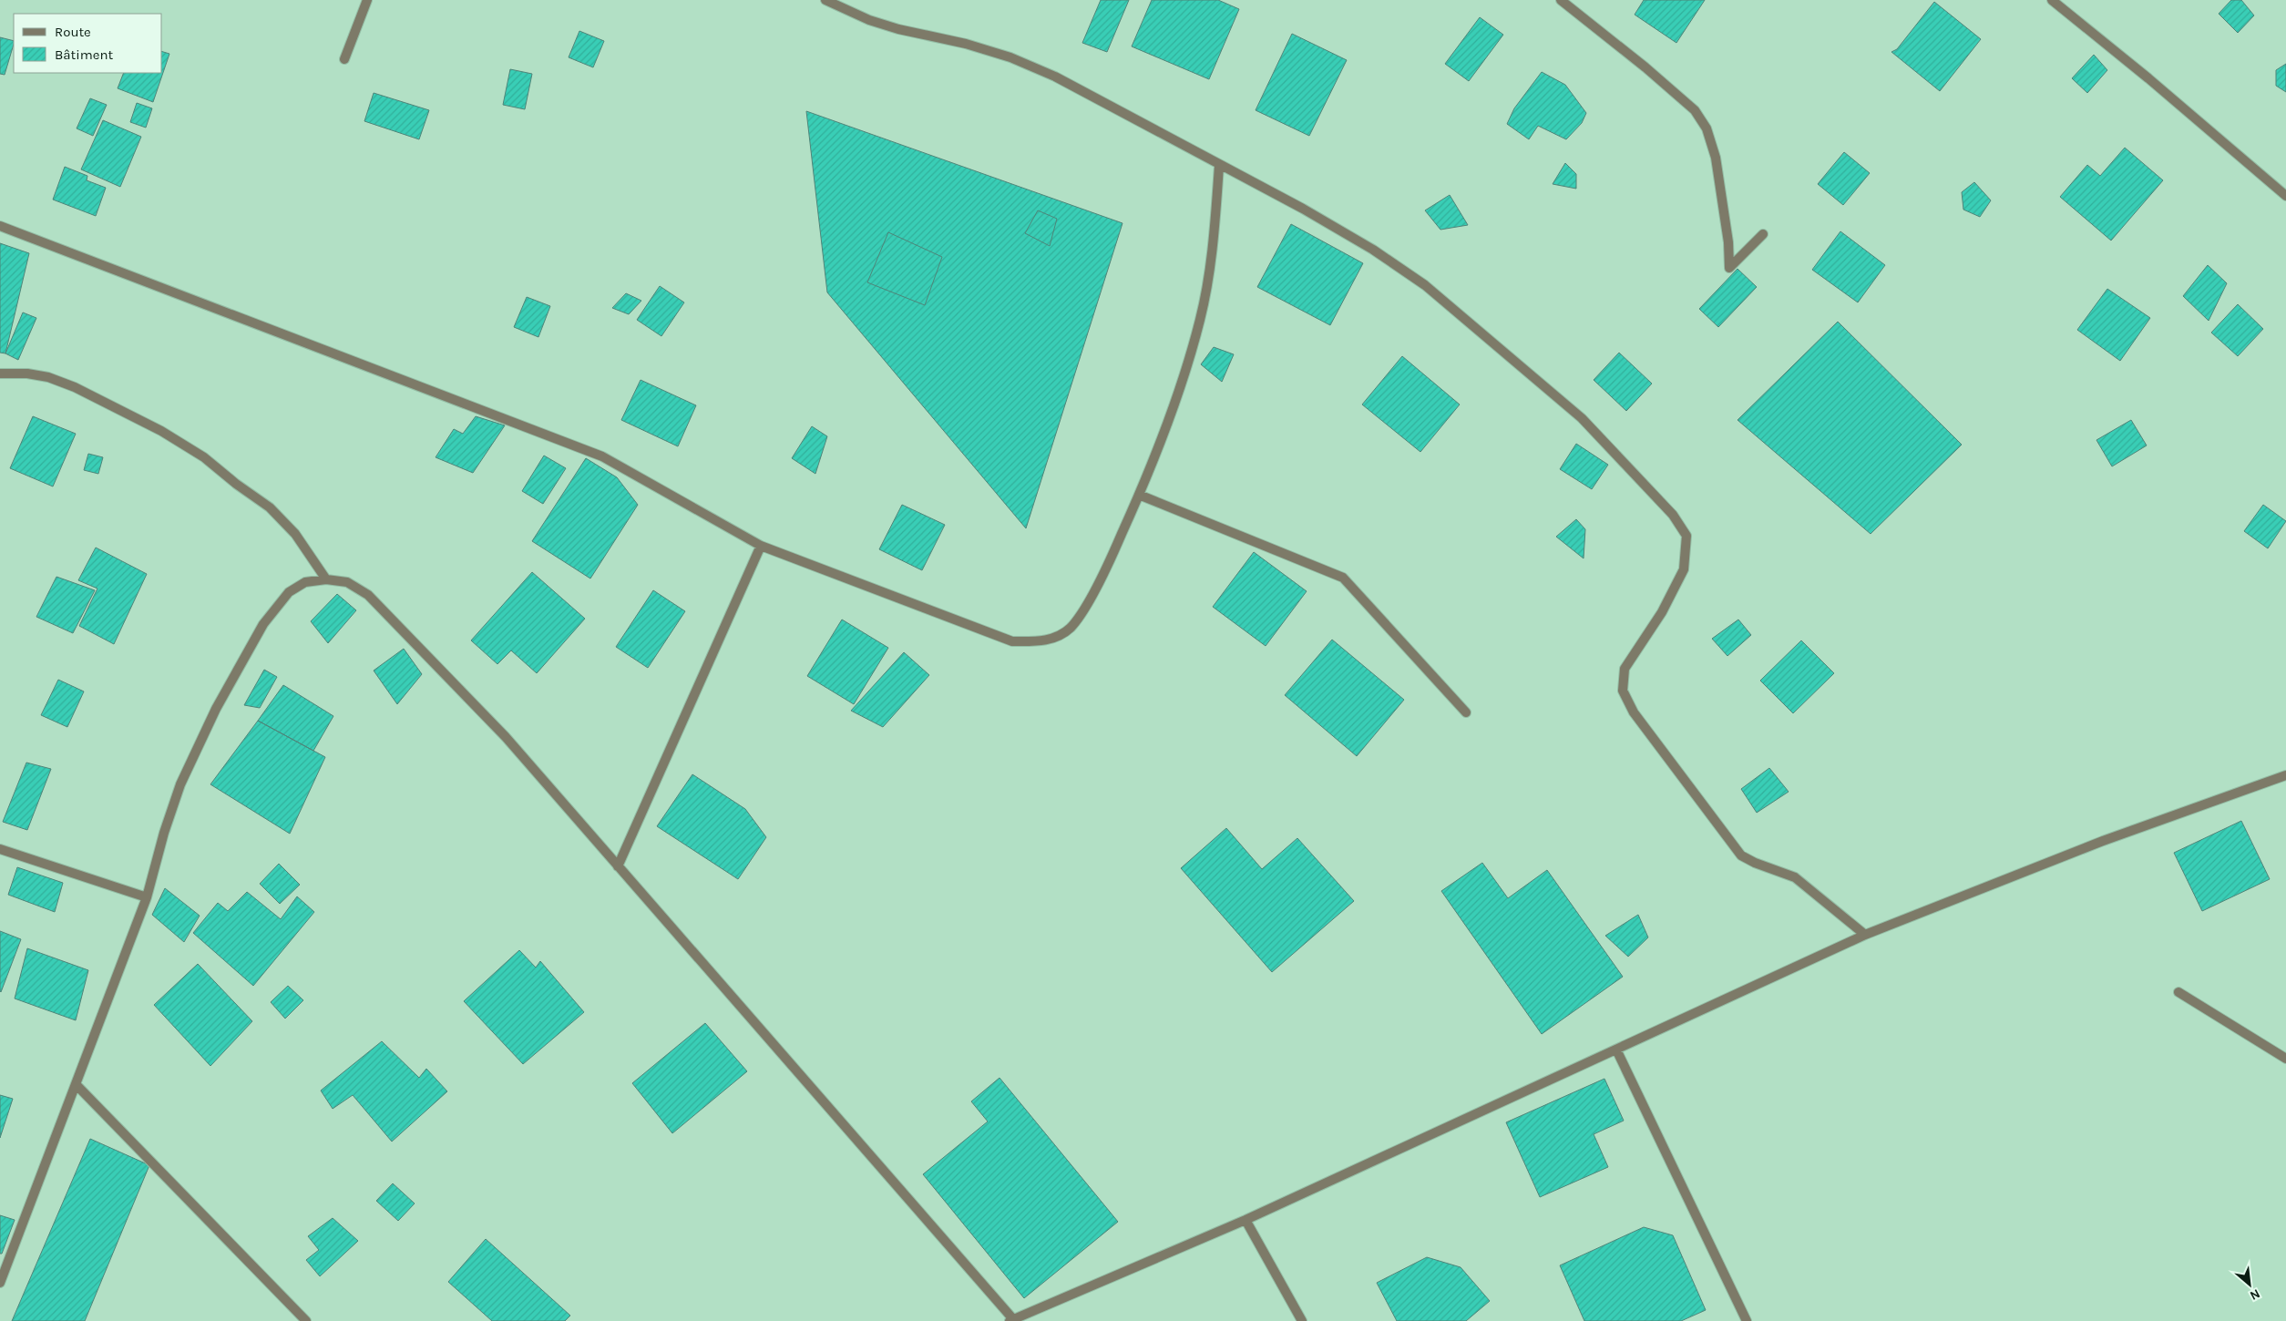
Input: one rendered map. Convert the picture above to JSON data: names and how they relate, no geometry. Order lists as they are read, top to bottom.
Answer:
{
  "legend": ["Route", "Bâtiment"],
  "north": "bottom right"
}
